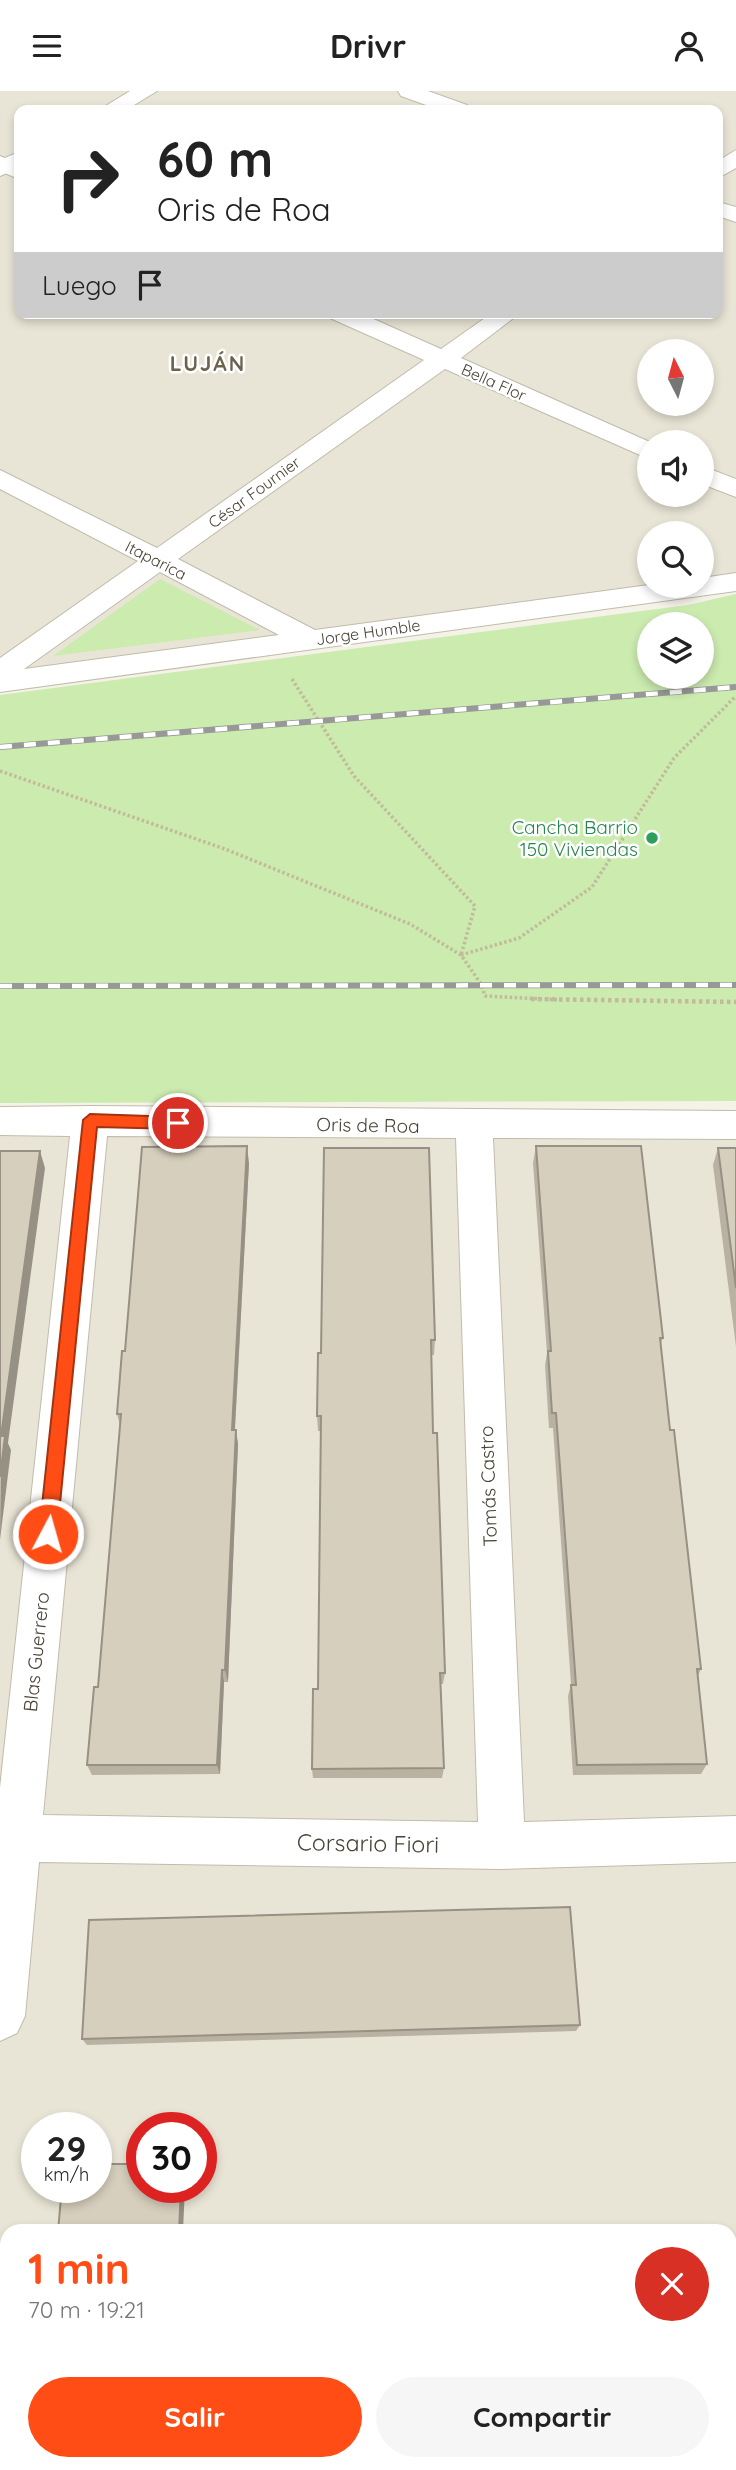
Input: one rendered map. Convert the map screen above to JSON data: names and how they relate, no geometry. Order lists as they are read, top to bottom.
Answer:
{
  "streets": {
    "street": [
      "Bella Flor",
      "César Fournier",
      "Itaparica",
      "Jorge Humble",
      "Oris de Roa",
      "Tomás Castro",
      "Blas Guerrero",
      "Corsario Fiori"
    ]
  },
  "crossings": [
    ["Bella Flor", "César Fournier"],
    ["César Fournier", "Itaparica"],
    ["Itaparica", "Jorge Humble"],
    ["Oris de Roa", "Tomás Castro"],
    ["Oris de Roa", "Blas Guerrero"],
    ["Tomás Castro", "Corsario Fiori"],
    ["Blas Guerrero", "Corsario Fiori"]
  ],
  "districts": ["LUJÁN"],
  "places": ["Cancha Barrio 150 Viviendas"],
  "north": "top",
  "page": {
    "header": "Drivr",
    "turn": ["60 m", "Oris de Roa"],
    "then": "Luego",
    "speed": "29 km/h",
    "limit": "30",
    "heading": ["1 min", "70 m · 19:21"],
    "buttons": ["Salir", "Compartir"]
  }
}
